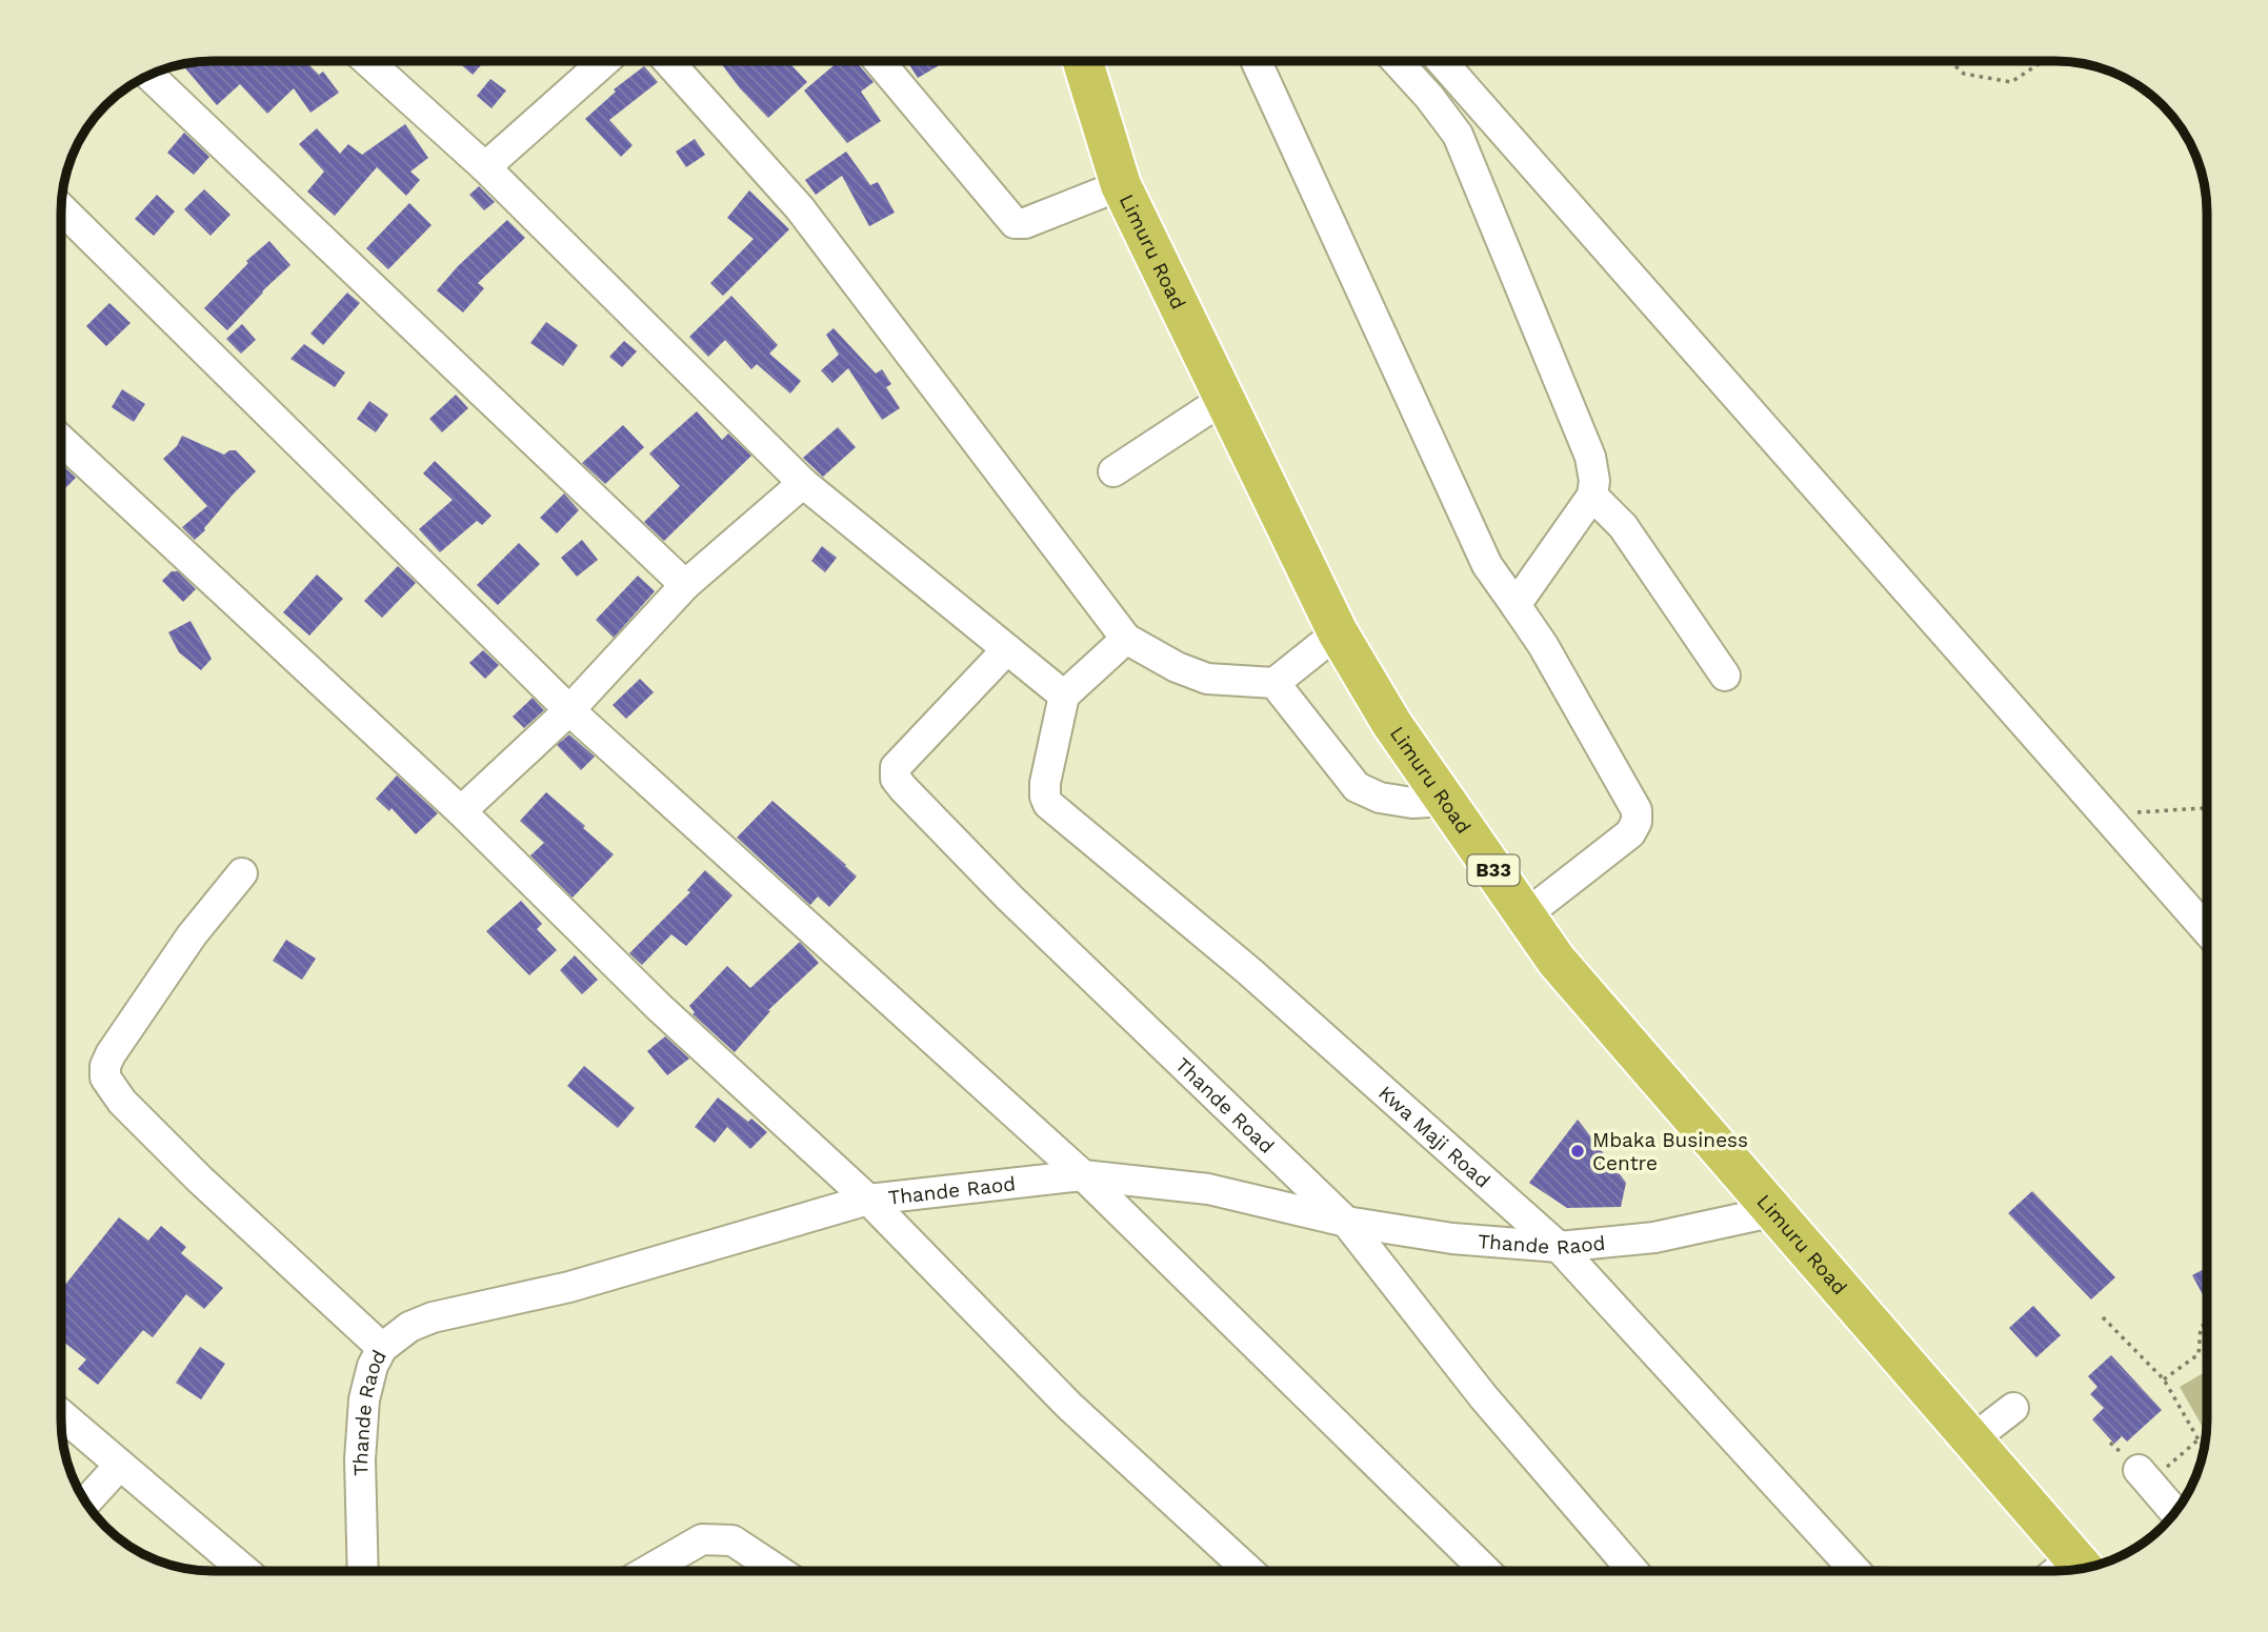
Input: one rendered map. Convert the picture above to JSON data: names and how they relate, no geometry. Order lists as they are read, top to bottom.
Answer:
{
  "streets": {
    "highway": ["Limuru Road", "B33"],
    "street": ["Thande Road", "Kwa Maji Road", "Thande Raod"]
  },
  "crossings": [
    ["Limuru Road", "Thande Raod"],
    ["Thande Road", "Thande Raod"],
    ["Kwa Maji Road", "Thande Raod"]
  ],
  "places": ["Mbaka Business Centre"]
}
